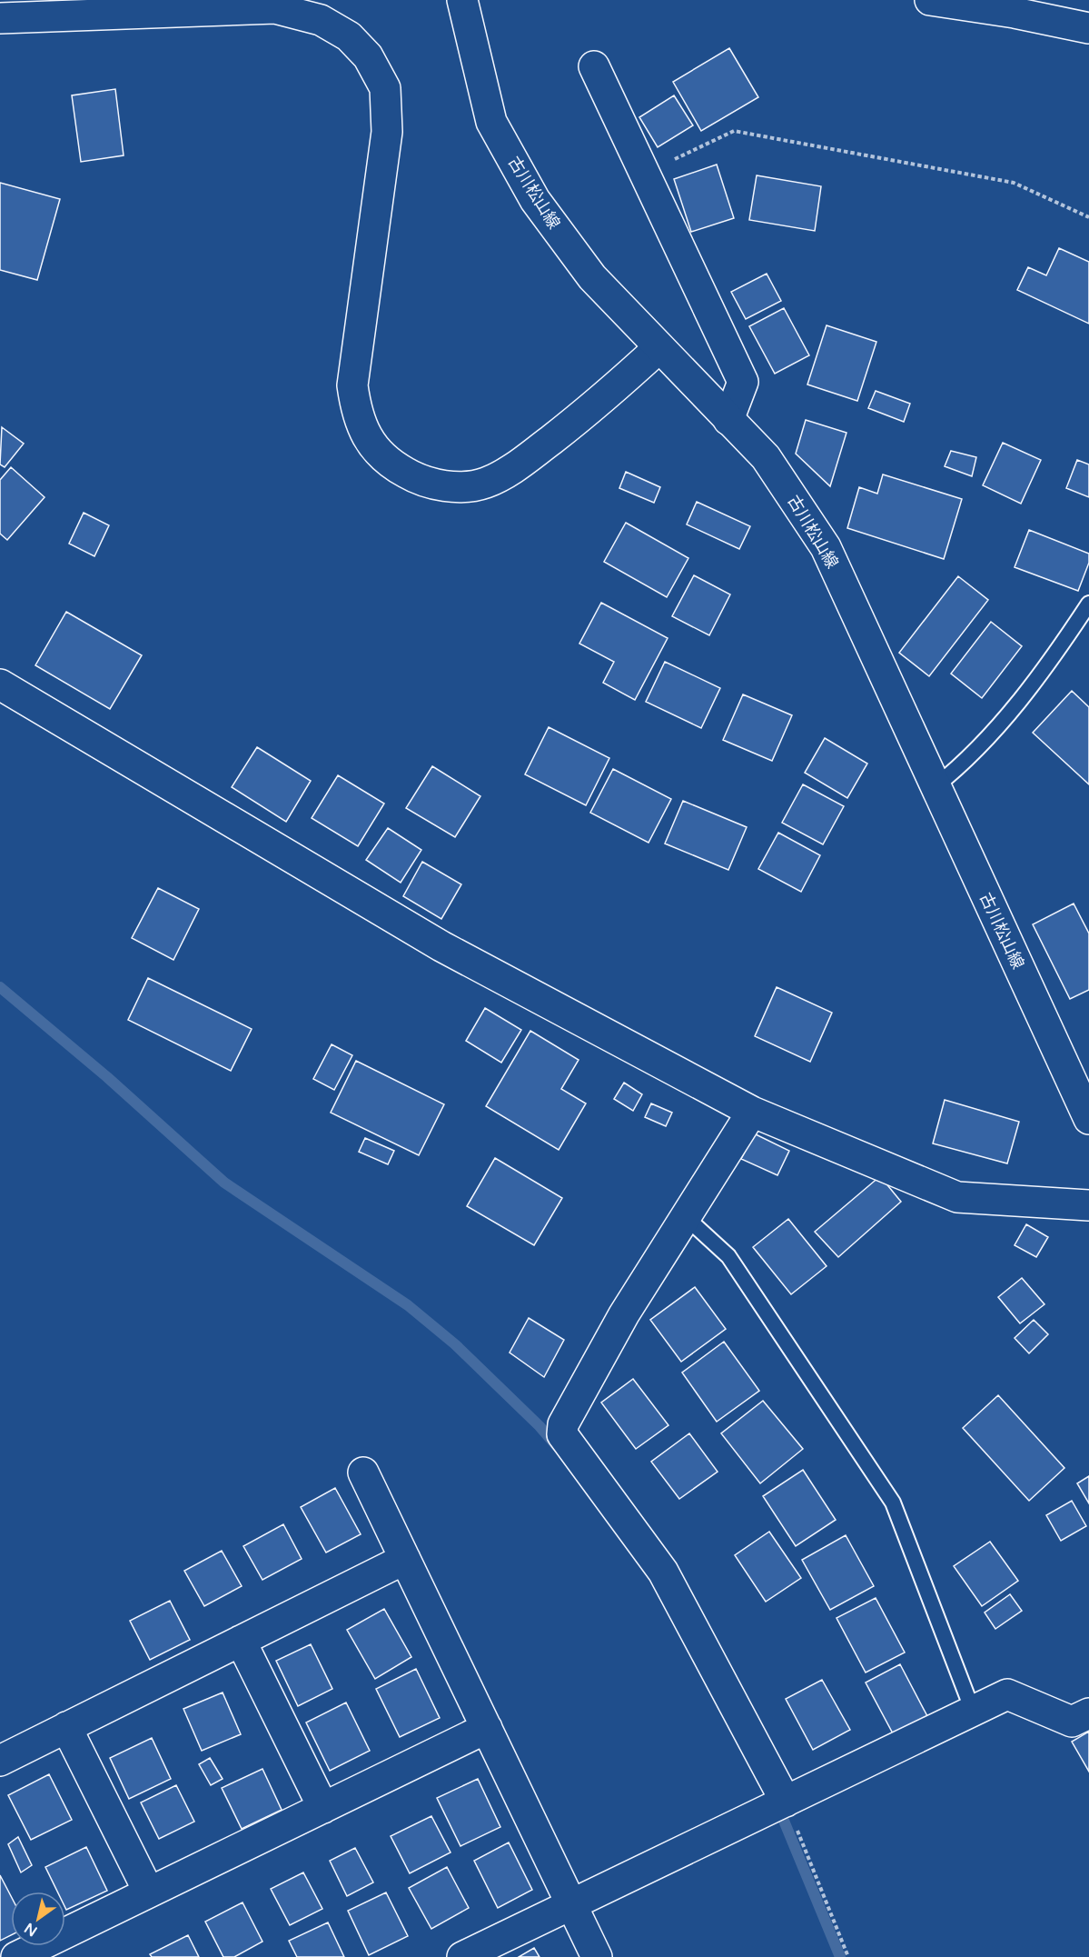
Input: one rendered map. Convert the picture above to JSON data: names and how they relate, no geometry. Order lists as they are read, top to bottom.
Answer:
{
  "streets": {
    "main road": ["古川松山線"]
  },
  "north": "bottom left"
}
